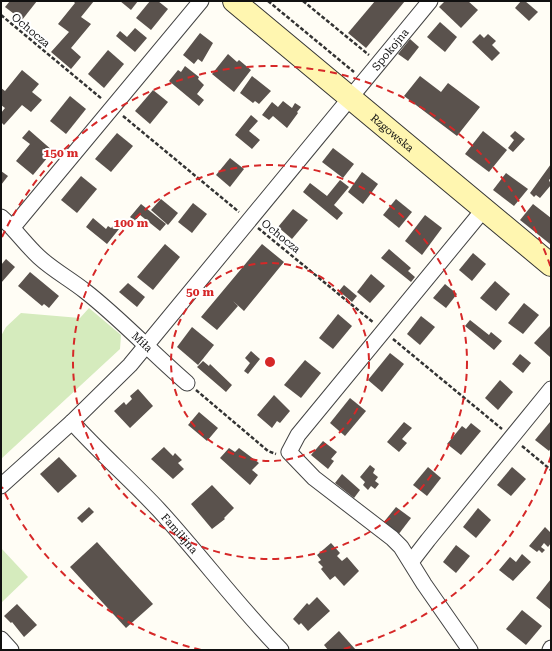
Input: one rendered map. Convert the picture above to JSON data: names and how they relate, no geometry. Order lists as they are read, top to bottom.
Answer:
{
  "streets": {
    "main road": ["Rzgowska"],
    "street": ["Spokojna", "Miła", "Familijna"],
    "path": ["Ochocza"]
  },
  "crossings": [
    ["Ochocza", "Spokojna"],
    ["Spokojna", "Rzgowska"],
    ["Spokojna", "Miła"],
    ["Spokojna", "Familijna"]
  ],
  "rings": ["150 m", "100 m", "50 m"]
}
